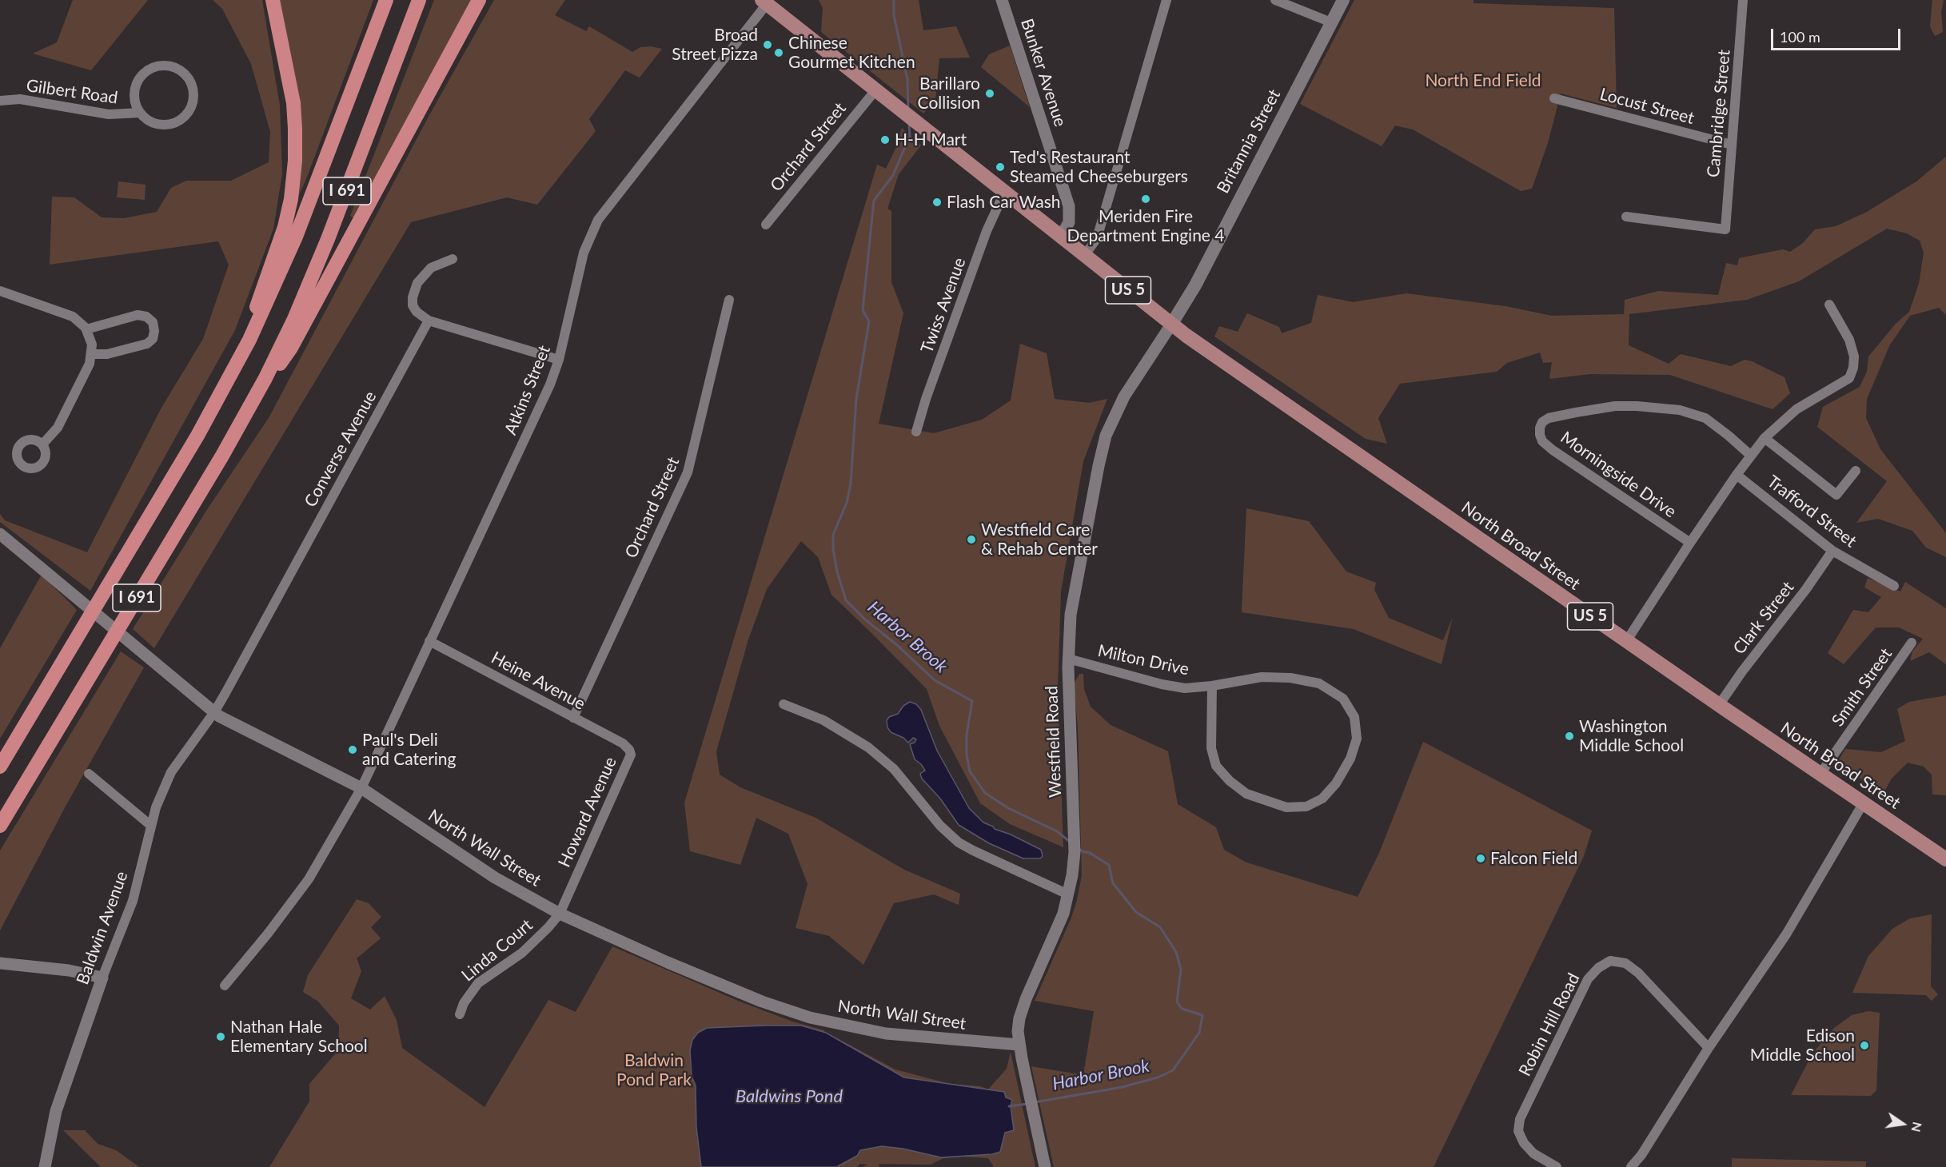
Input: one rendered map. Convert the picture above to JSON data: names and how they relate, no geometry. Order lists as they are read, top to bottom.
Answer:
{
  "streets": {
    "highway": ["I 691"],
    "main road": ["Britannia Street", "US 5", "North Broad Street"],
    "street": [
      "Bunker Avenue",
      "Gilbert Road",
      "Locust Street",
      "Cambridge Street",
      "Orchard Street",
      "Twiss Avenue",
      "Atkins Street",
      "Converse Avenue",
      "Morningside Drive",
      "Trafford Street",
      "Clark Street",
      "Milton Drive",
      "Heine Avenue",
      "Smith Street",
      "Westfield Road",
      "Howard Avenue",
      "North Wall Street",
      "Baldwin Avenue",
      "Linda Court",
      "Robin Hill Road"
    ]
  },
  "crossings": [
    ["Bunker Avenue", "US 5"],
    ["Locust Street", "Cambridge Street"],
    ["Britannia Street", "US 5"],
    ["Britannia Street", "North Broad Street"],
    ["Britannia Street", "Westfield Road"],
    ["Orchard Street", "US 5"],
    ["Orchard Street", "Heine Avenue"],
    ["US 5", "Twiss Avenue"],
    ["US 5", "Atkins Street"],
    ["US 5", "North Broad Street"],
    ["US 5", "Westfield Road"],
    ["Atkins Street", "Heine Avenue"],
    ["Atkins Street", "North Wall Street"],
    ["Converse Avenue", "North Wall Street"],
    ["Converse Avenue", "Baldwin Avenue"],
    ["Trafford Street", "Clark Street"],
    ["North Broad Street", "Clark Street"],
    ["North Broad Street", "Smith Street"],
    ["North Broad Street", "Westfield Road"],
    ["Milton Drive", "Westfield Road"],
    ["Heine Avenue", "Howard Avenue"],
    ["Westfield Road", "North Wall Street"],
    ["Howard Avenue", "North Wall Street"],
    ["Howard Avenue", "Linda Court"],
    ["North Wall Street", "Baldwin Avenue"],
    ["North Wall Street", "Linda Court"]
  ],
  "water": ["Harbor Brook", "Baldwins Pond"],
  "parks": ["North End Field", "Baldwin Pond Park"],
  "places": [
    "Broad Street Pizza",
    "Chinese Gourmet Kitchen",
    "Barillaro Collision",
    "H-H Mart",
    "Ted's Restaurant Steamed Cheeseburgers",
    "Meriden Fire Department Engine 4",
    "Flash Car Wash",
    "Westfield Care & Rehab Center",
    "Washington Middle School",
    "Paul's Deli and Catering",
    "Falcon Field",
    "Nathan Hale Elementary School",
    "Edison Middle School"
  ],
  "scale_bar": "100 m",
  "north": "right"
}
